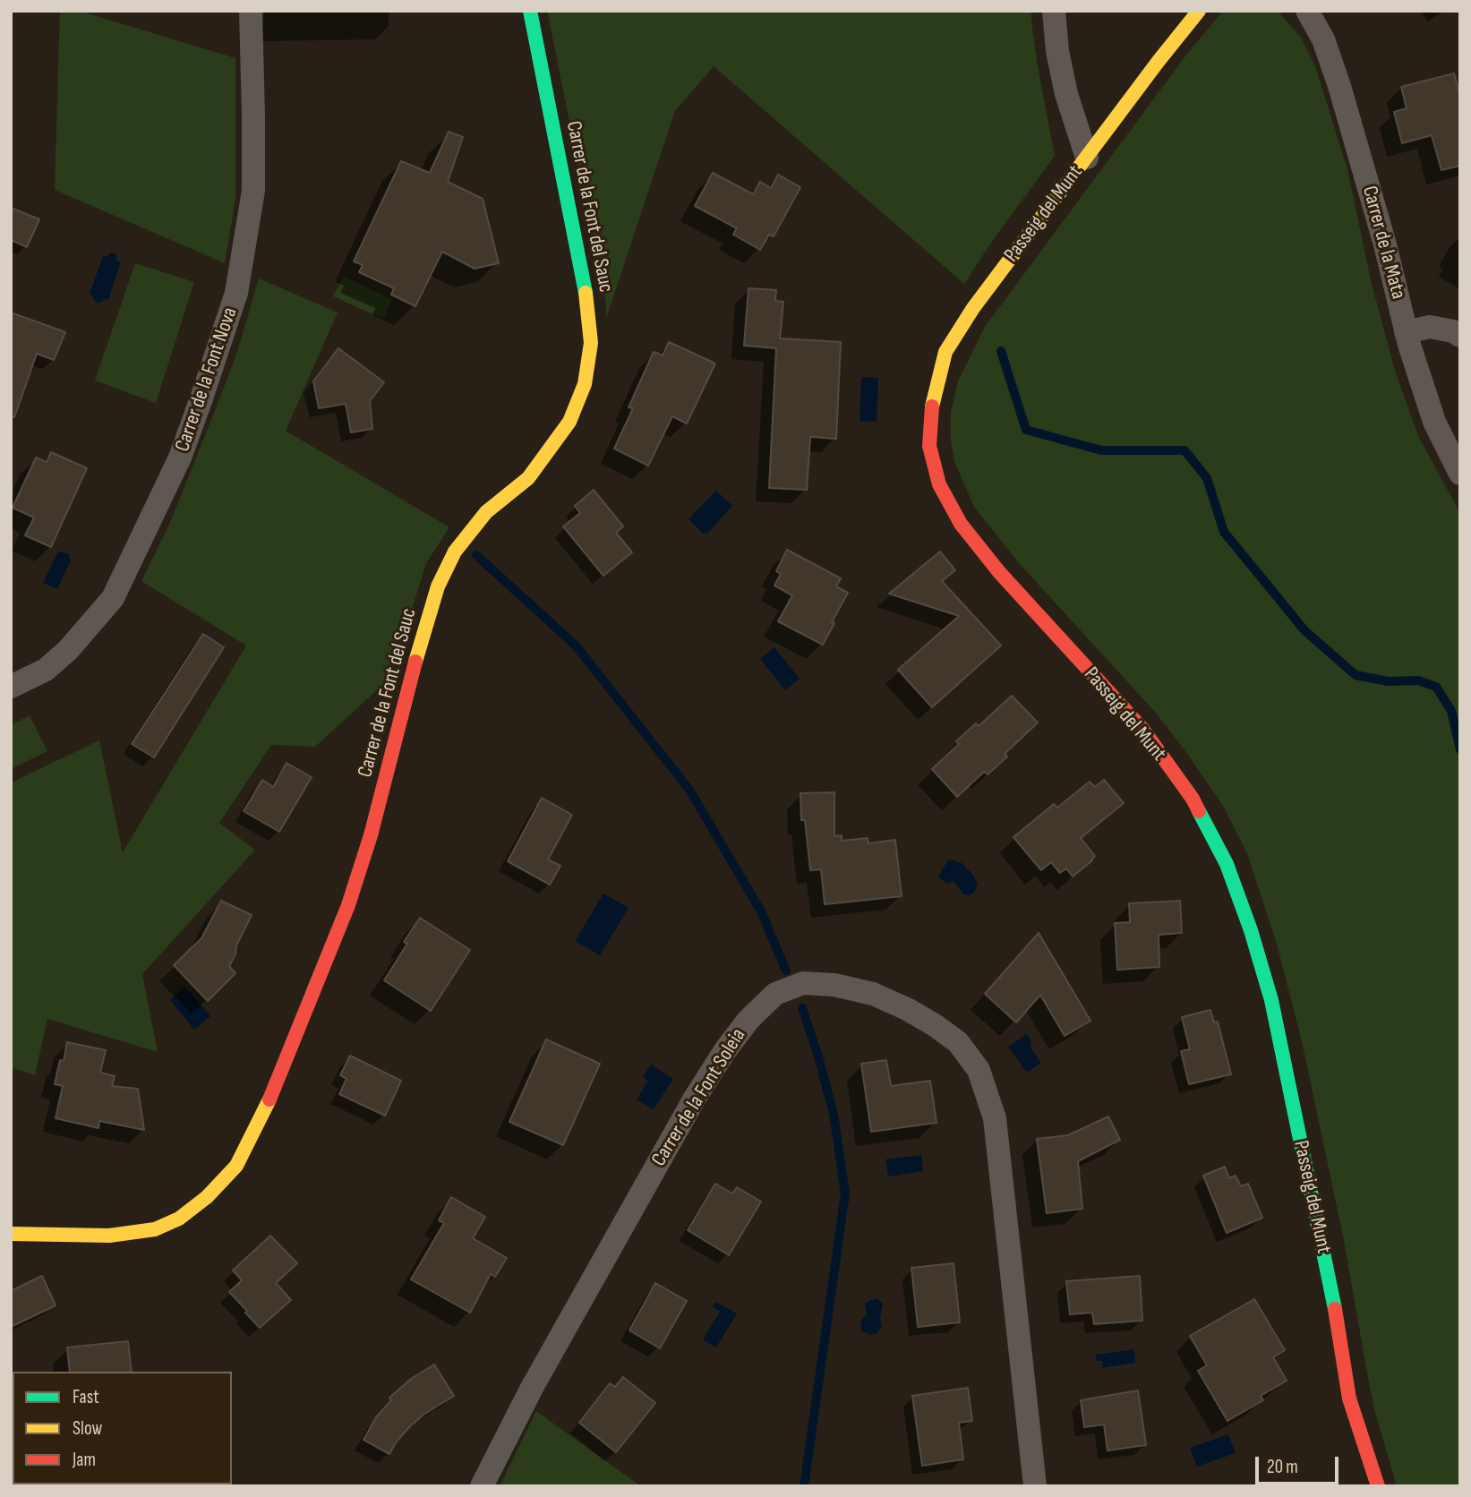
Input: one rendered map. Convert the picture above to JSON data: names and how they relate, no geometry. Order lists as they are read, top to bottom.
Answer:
{
  "streets": {
    "street": [
      "Carrer de la Font del Sauc",
      "Passeig del Munt",
      "Carrer de la Mata",
      "Carrer de la Font Nova",
      "Carrer de la Font Soleia"
    ]
  },
  "legend": ["Fast", "Slow", "Jam"],
  "scale_bar": "20 m"
}
